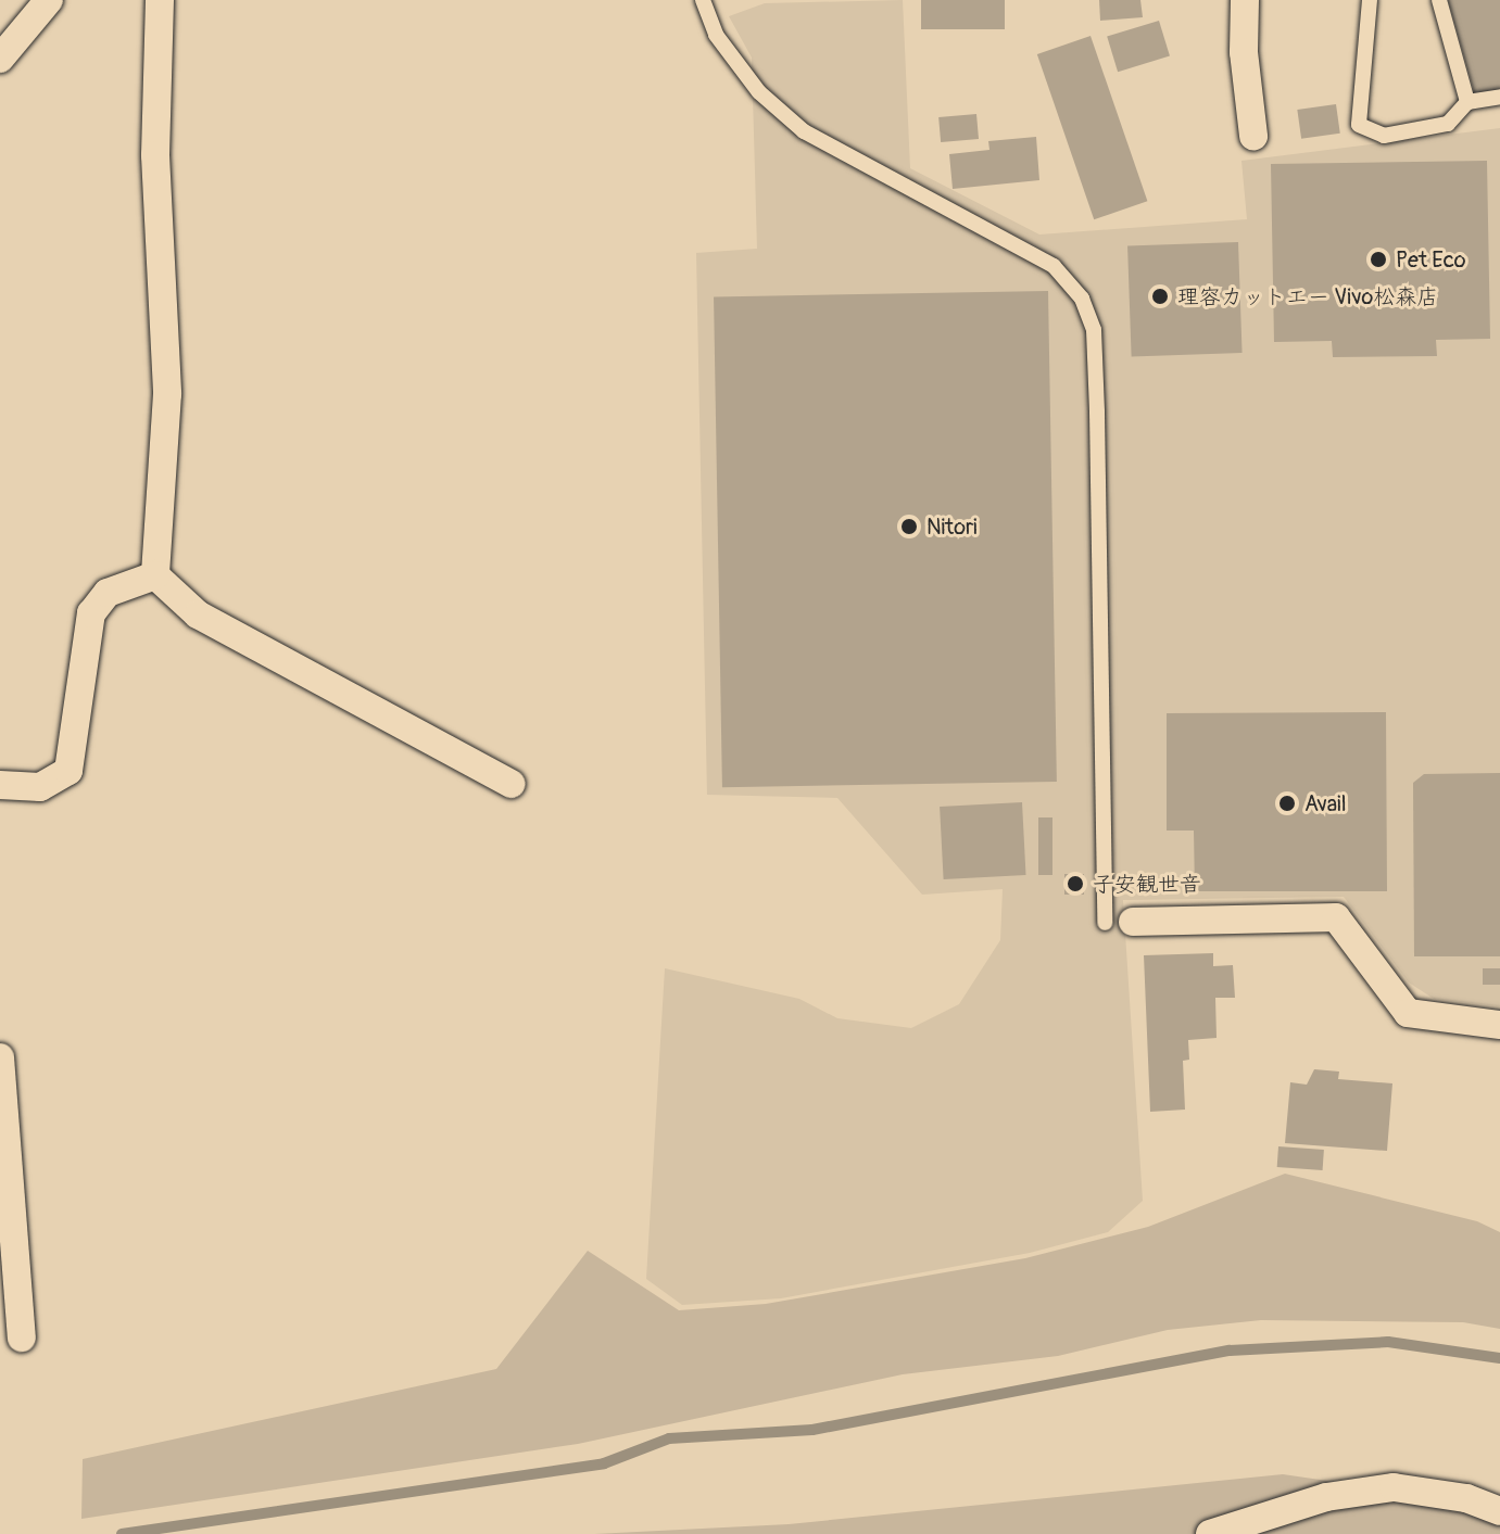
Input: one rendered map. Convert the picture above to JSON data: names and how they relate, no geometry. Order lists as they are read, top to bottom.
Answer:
{
  "places": [
    "Pet Eco",
    "理容カットエー Vivo松森店",
    "Nitori",
    "Avail",
    "子安観世音"
  ]
}
